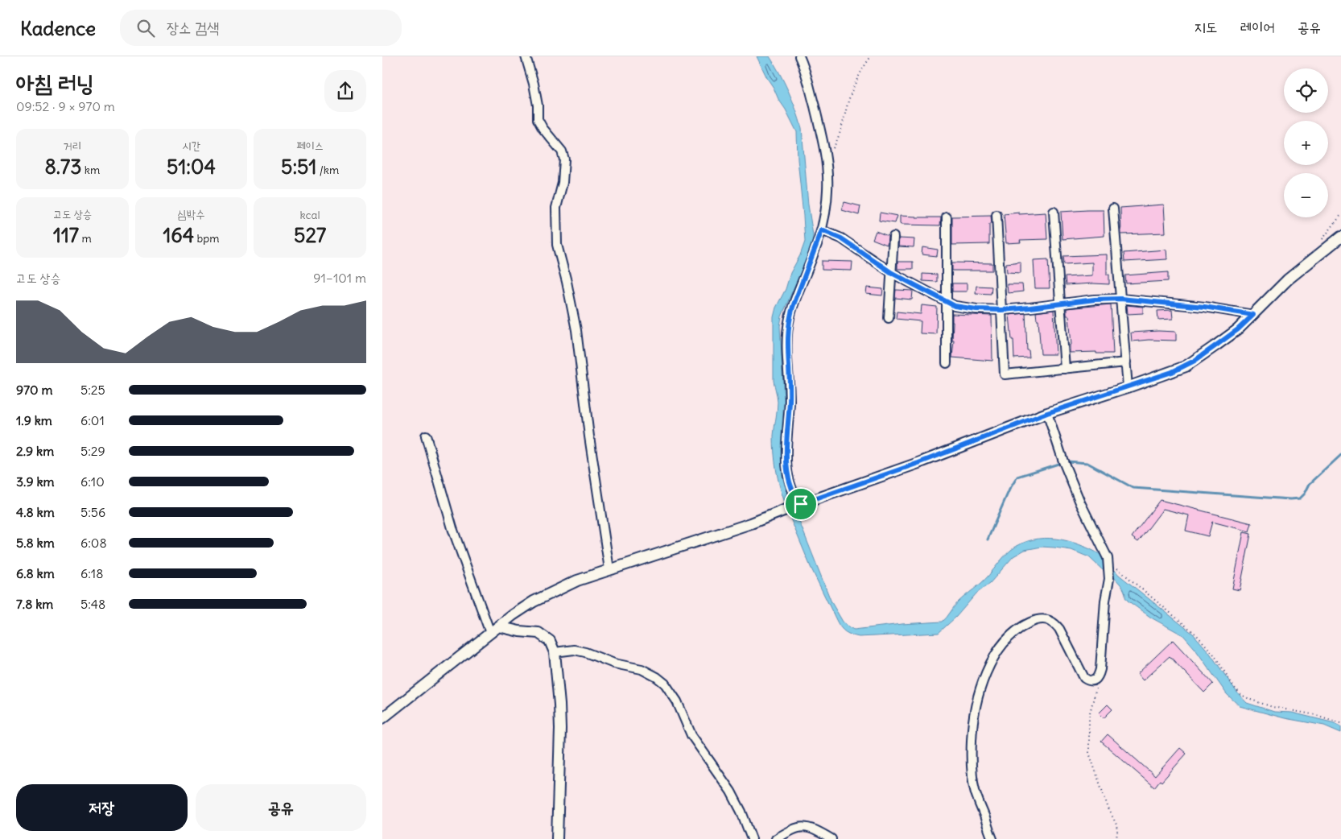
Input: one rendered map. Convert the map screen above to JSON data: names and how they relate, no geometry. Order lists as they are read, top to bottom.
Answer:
{
  "page": {
    "header": "Kadence",
    "search": "장소 검색",
    "nav": ["지도", "레이어", "공유"],
    "heading": ["아침 러닝", "09:52 · 9 × 970 m"],
    "map_buttons": ["+", "−"],
    "stats": [
      ["거리", "8.73 km"],
      ["시간", "51:04"],
      ["페이스", "5:51 /km"],
      ["고도 상승", "117 m"],
      ["심박수", "164 bpm"],
      ["kcal", "527"]
    ],
    "chart": ["고도 상승", "91–101 m"],
    "list": [
      {
        "name": "970 m",
        "note": "5:25"
      },
      {
        "name": "1.9 km",
        "note": "6:01"
      },
      {
        "name": "2.9 km",
        "note": "5:29"
      },
      {
        "name": "3.9 km",
        "note": "6:10"
      },
      {
        "name": "4.8 km",
        "note": "5:56"
      },
      {
        "name": "5.8 km",
        "note": "6:08"
      },
      {
        "name": "6.8 km",
        "note": "6:18"
      },
      {
        "name": "7.8 km",
        "note": "5:48"
      }
    ],
    "buttons": ["저장", "공유"]
  }
}
